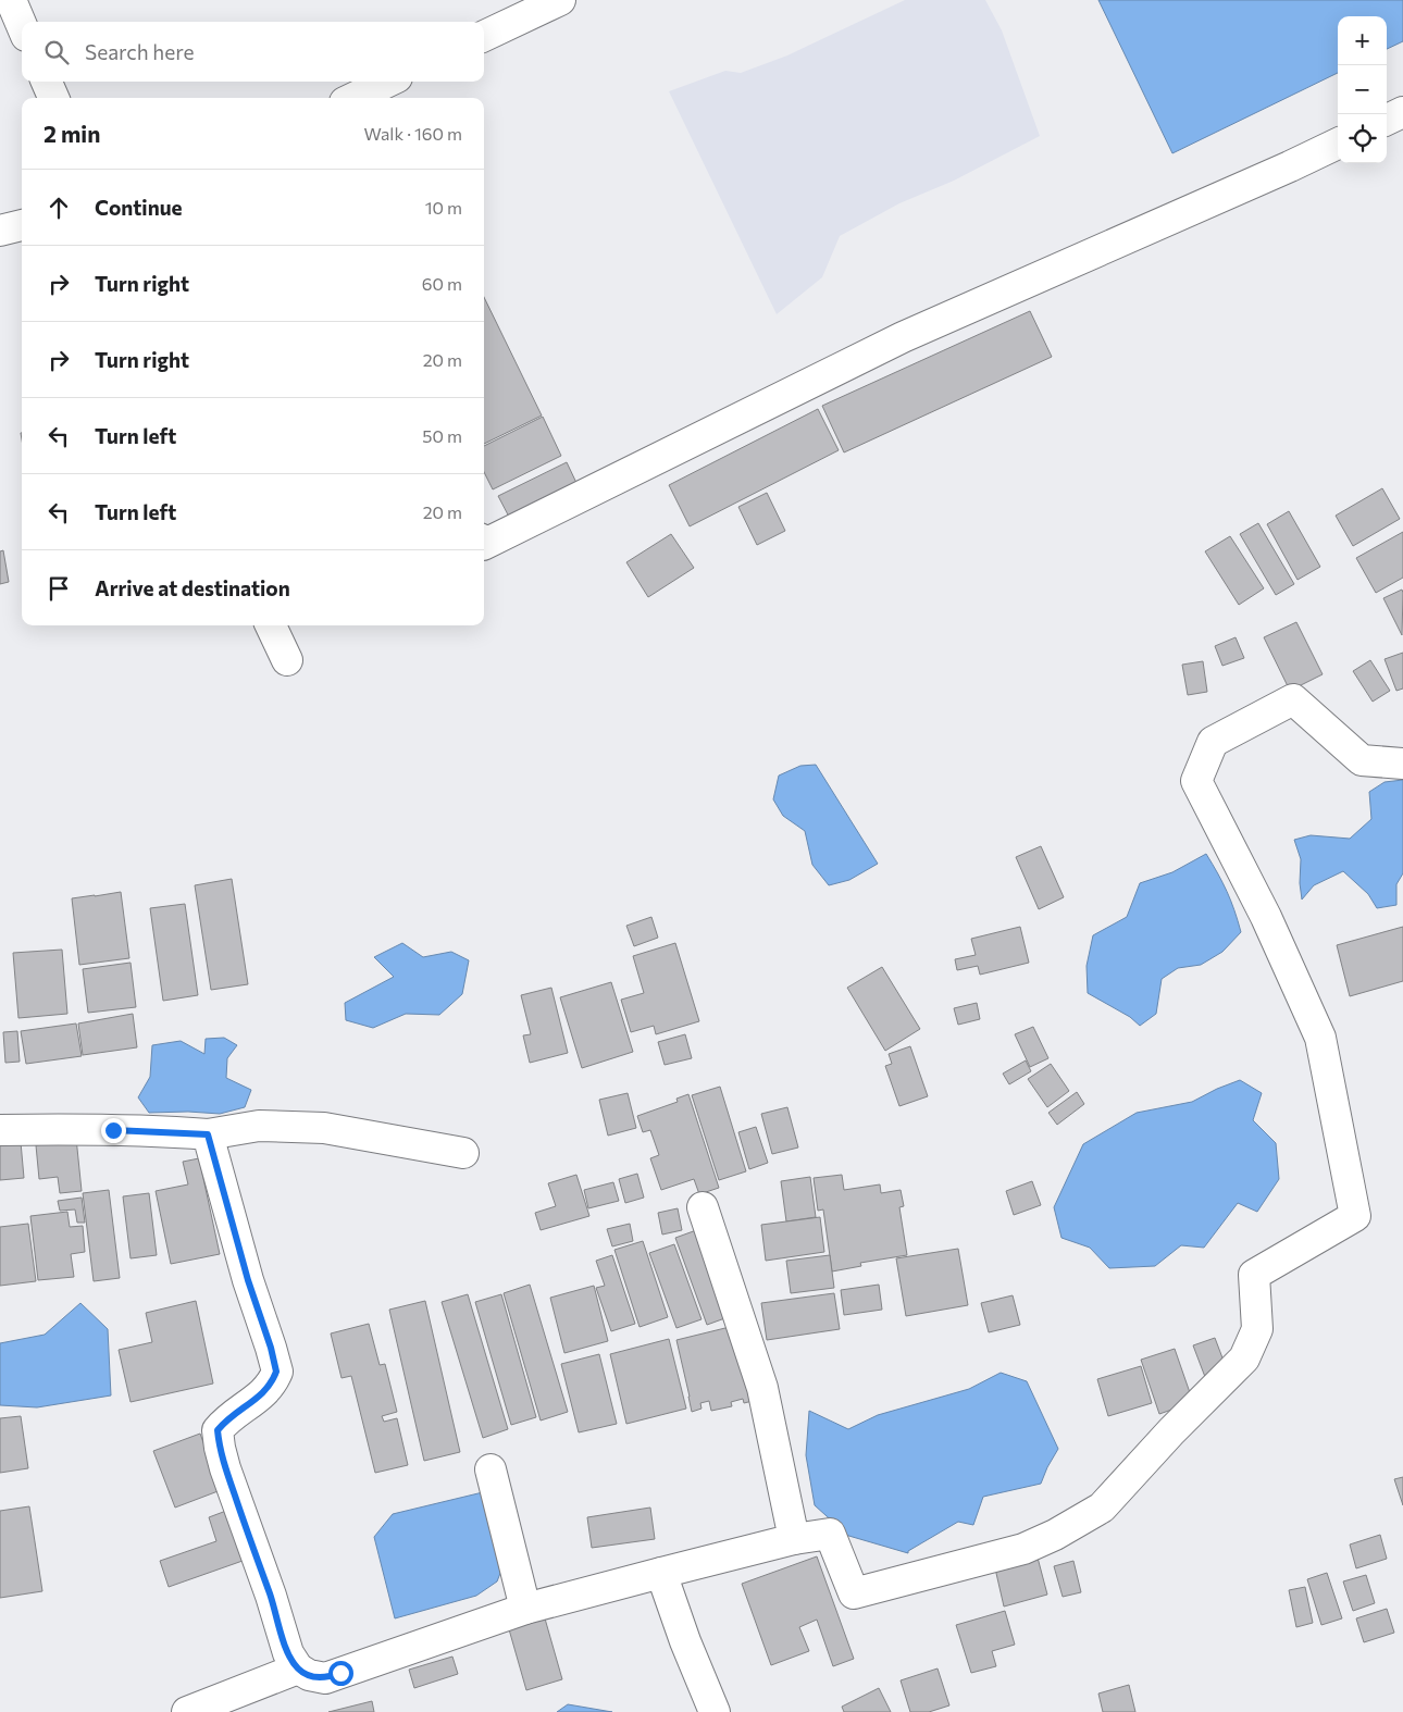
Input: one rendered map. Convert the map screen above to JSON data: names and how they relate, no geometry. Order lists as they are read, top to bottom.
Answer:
{
  "page": {
    "map_buttons": ["+", "−"],
    "search": "Search here",
    "heading": ["2 min", "Walk · 160 m"],
    "list": [
      ["Continue", "10 m"],
      ["Turn right", "60 m"],
      ["Turn right", "20 m"],
      ["Turn left", "50 m"],
      ["Turn left", "20 m"],
      "Arrive at destination"
    ]
  }
}
